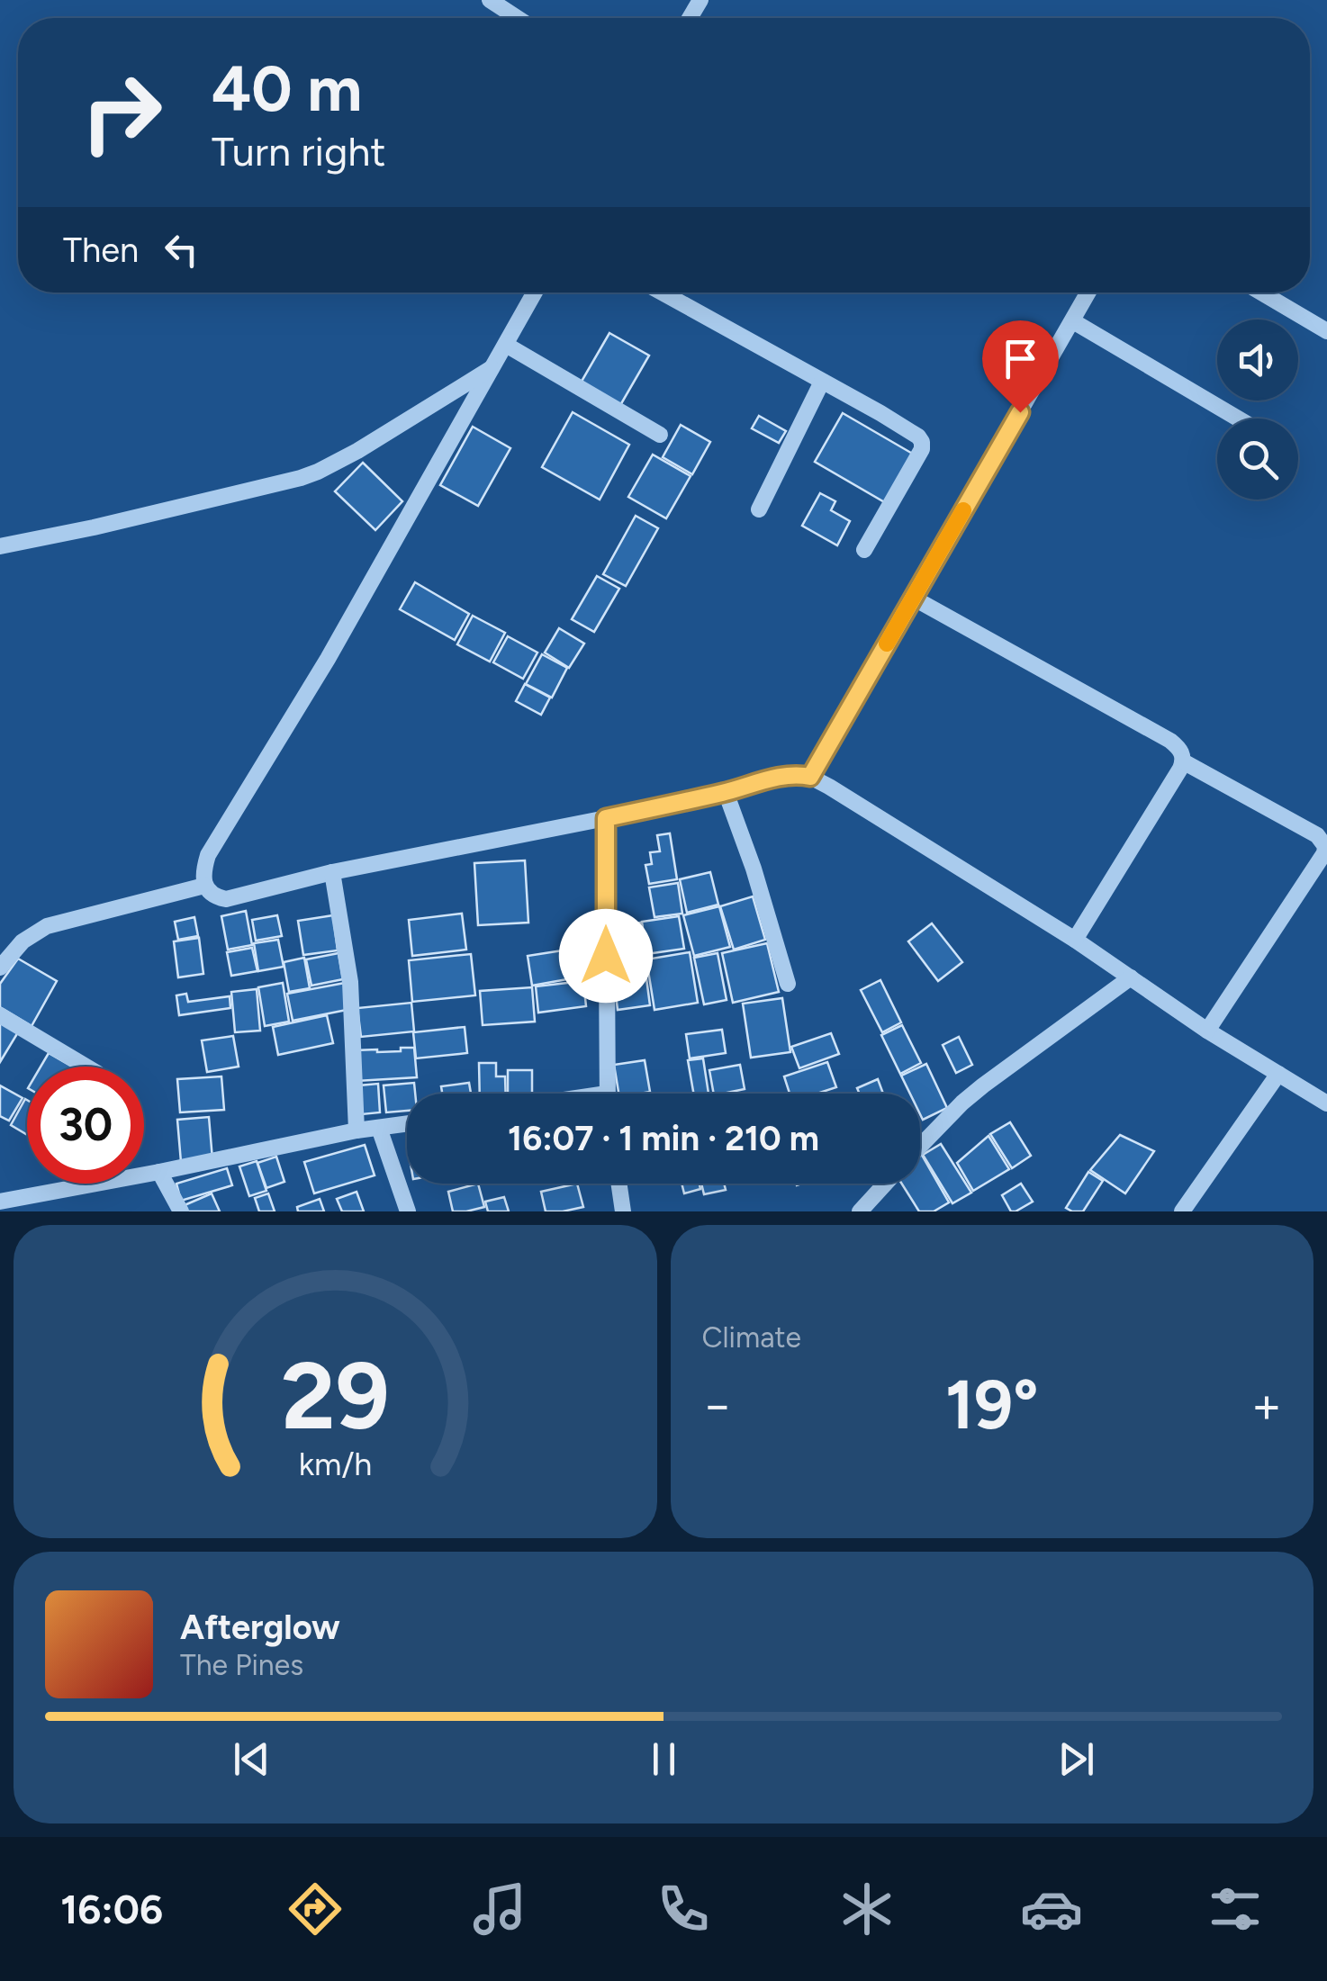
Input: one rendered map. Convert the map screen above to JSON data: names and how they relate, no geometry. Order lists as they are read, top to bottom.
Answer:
{
  "page": {
    "turn": ["40 m", "Turn right"],
    "then": "Then",
    "limit": "30",
    "trip": "16:07 · 1 min · 210 m",
    "tile": "Climate",
    "heat": ["−", "19°", "+"],
    "song": ["Afterglow", "The Pines"],
    "tabs": "16:06",
    "gauge": ["29", "km/h"]
  }
}
